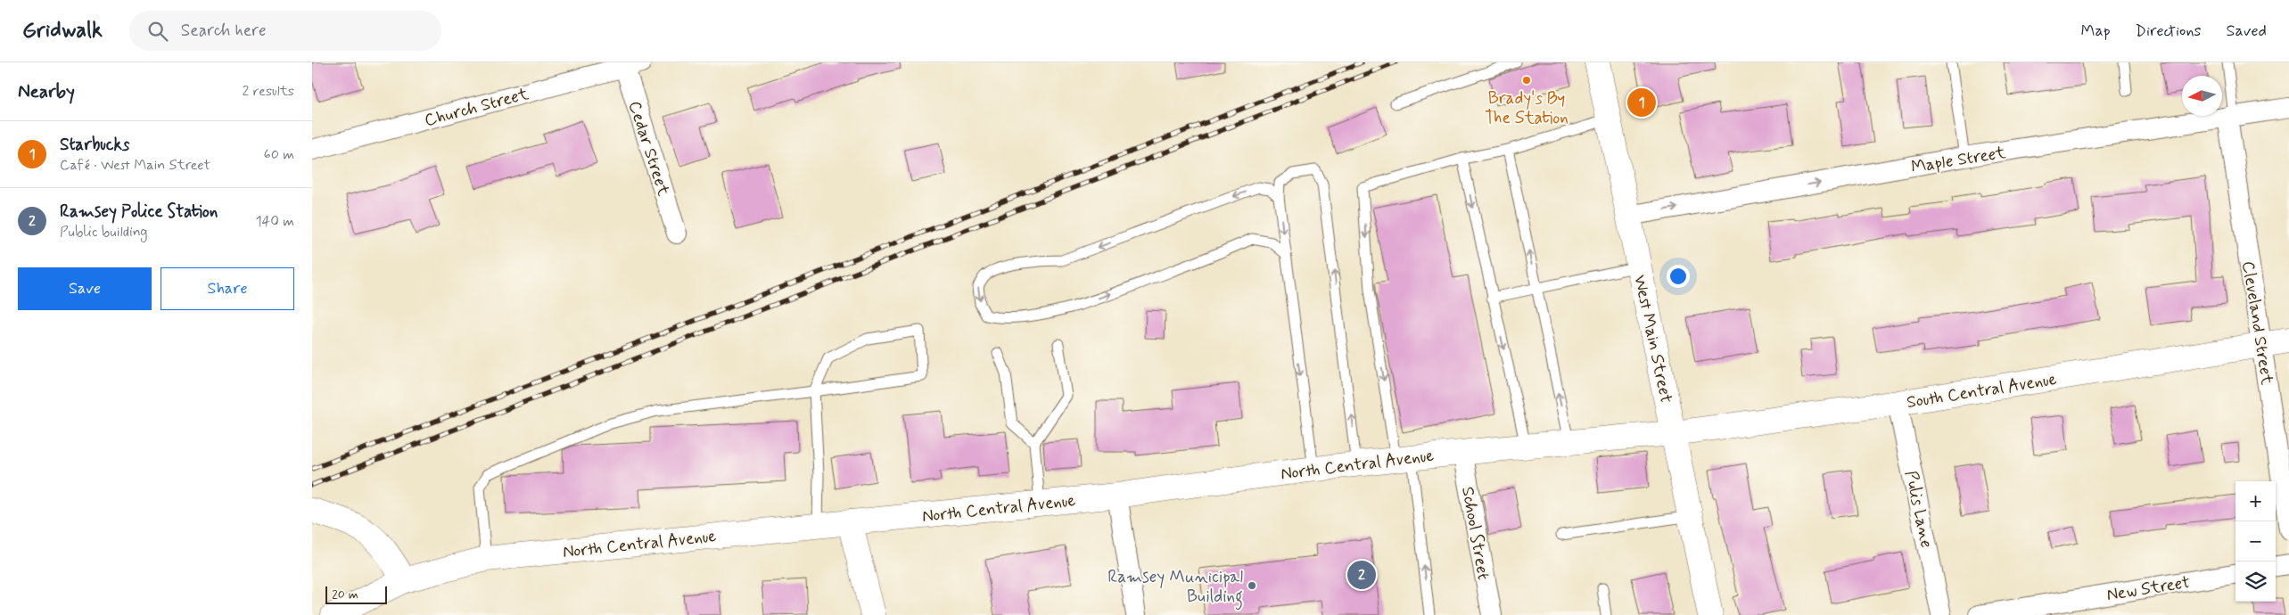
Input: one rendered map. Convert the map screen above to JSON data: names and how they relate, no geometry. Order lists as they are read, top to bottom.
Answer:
{
  "streets": {
    "main road": ["West Main Street", "South Central Avenue", "North Central Avenue"],
    "street": [
      "Church Street",
      "Cedar Street",
      "Maple Street",
      "Cleveland Street",
      "Pulis Lane",
      "School Street",
      "New Street"
    ]
  },
  "crossings": [
    ["Church Street", "Cedar Street"],
    ["Maple Street", "Cleveland Street"],
    ["Maple Street", "West Main Street"],
    ["Cleveland Street", "South Central Avenue"],
    ["West Main Street", "South Central Avenue"],
    ["West Main Street", "North Central Avenue"],
    ["South Central Avenue", "North Central Avenue"],
    ["South Central Avenue", "Pulis Lane"],
    ["North Central Avenue", "School Street"]
  ],
  "one_way": ["Maple Street"],
  "places": ["Brady's By The Station", "Ramsey Municipal Building"],
  "scale_bar": "20 m",
  "north": "left",
  "page": {
    "header": "Gridwalk",
    "search": "Search here",
    "nav": ["Map", "Directions", "Saved"],
    "heading": ["Nearby", "2 results"],
    "pins": ["1", "2"],
    "list": [
      {
        "mark": "1",
        "name": "Starbucks",
        "note": "Café · West Main Street",
        "value": "60 m"
      },
      {
        "mark": "2",
        "name": "Ramsey Police Station",
        "note": "Public building",
        "value": "140 m"
      }
    ],
    "buttons": ["Save", "Share"],
    "map_buttons": ["+", "−"],
    "scale": "20 m"
  }
}
